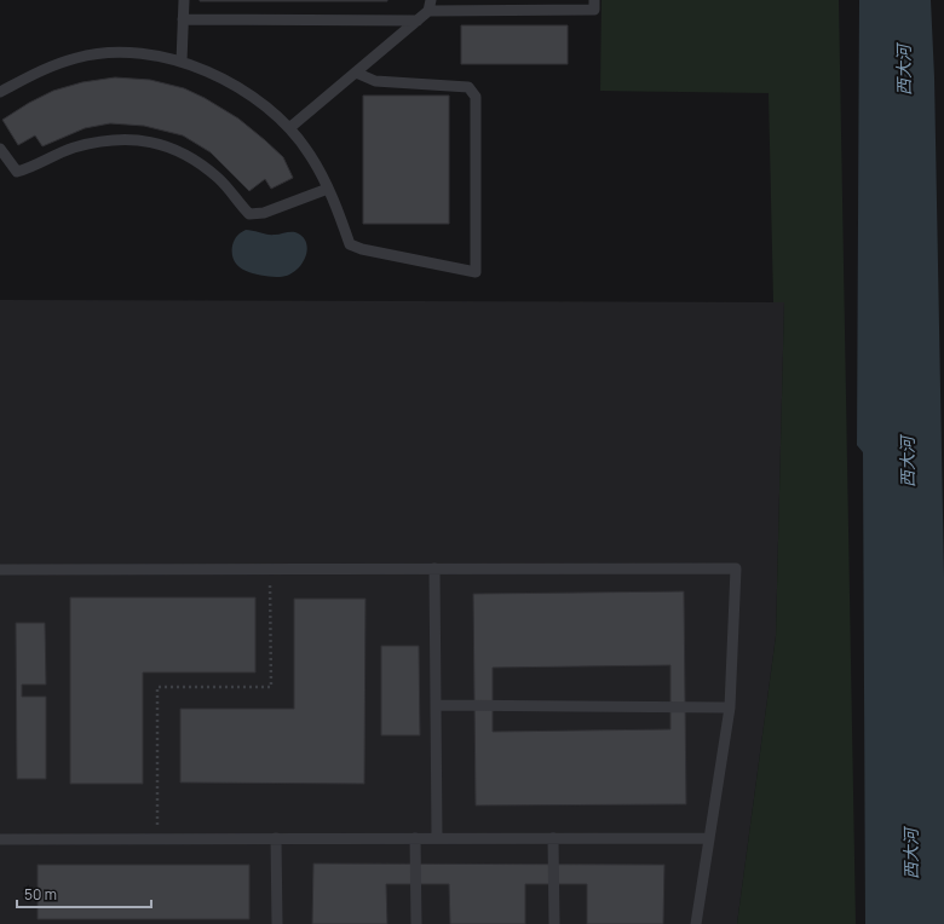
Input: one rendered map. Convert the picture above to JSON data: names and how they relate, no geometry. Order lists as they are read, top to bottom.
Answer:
{
  "water": ["西大河"],
  "scale_bar": "50 m"
}
